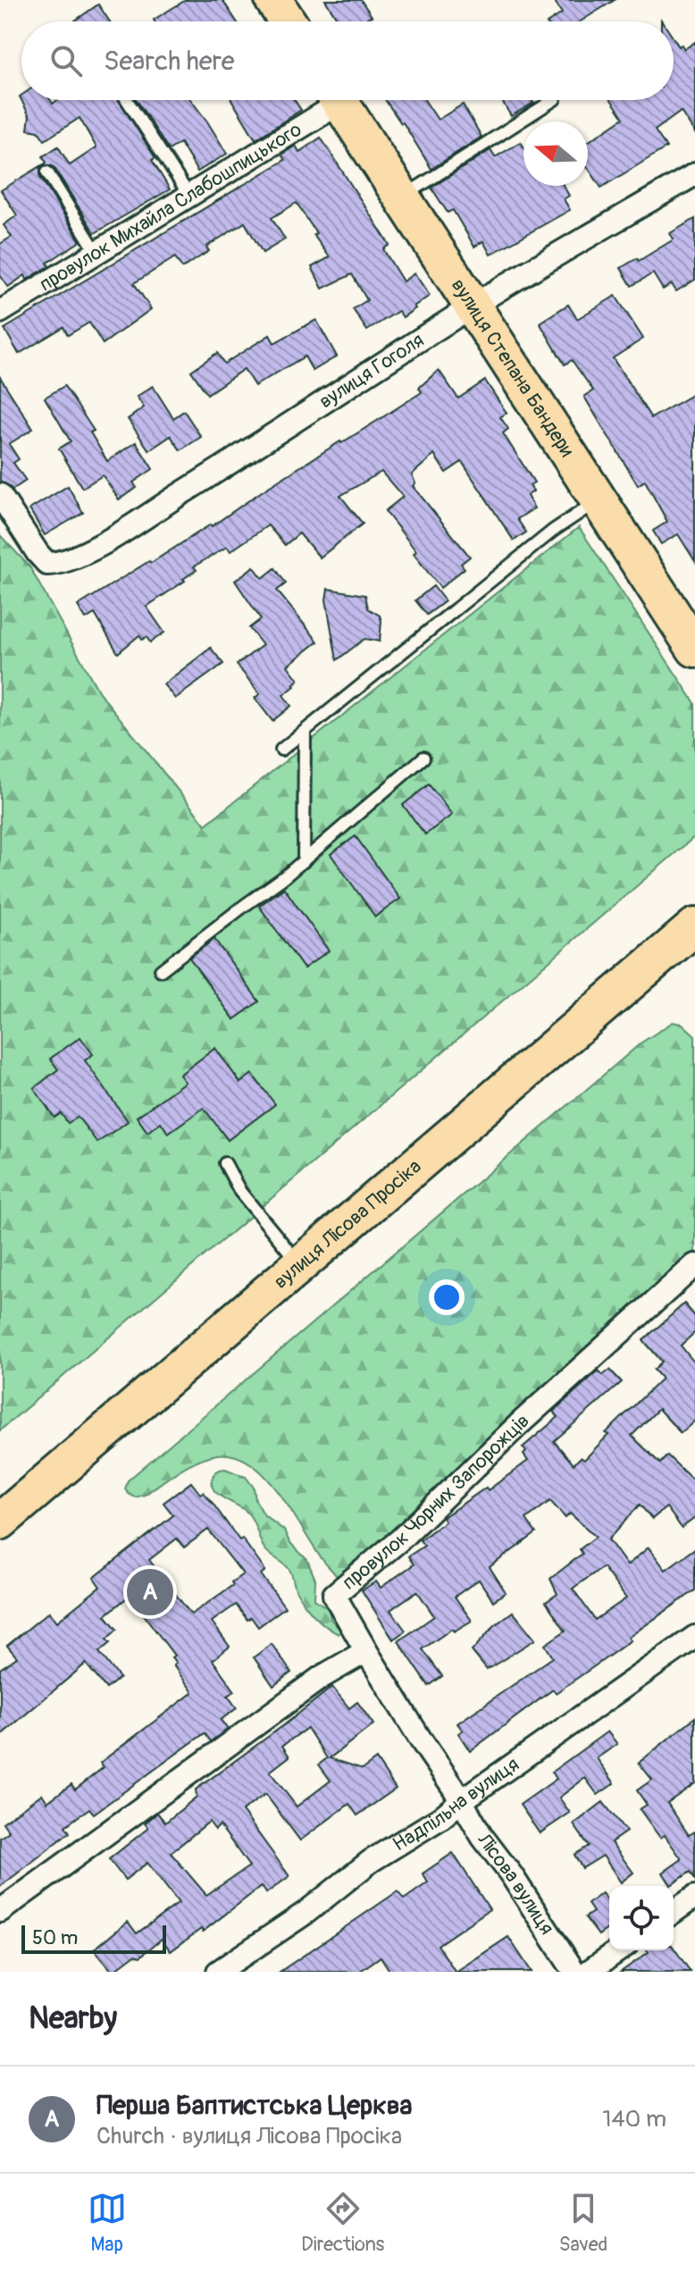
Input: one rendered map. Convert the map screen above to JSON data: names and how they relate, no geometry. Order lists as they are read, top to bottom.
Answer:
{
  "streets": {
    "main road": ["вулиця Степана Бандери", "вулиця Лісова Просіка"],
    "street": [
      "провулок Михайла Слабошпицького",
      "вулиця Гоголя",
      "провулок Чорних Запорожців",
      "Надпільна вулиця",
      "Лісова вулиця"
    ]
  },
  "crossings": [
    ["вулиця Степана Бандери", "вулиця Гоголя"],
    ["провулок Чорних Запорожців", "Лісова вулиця"],
    ["Надпільна вулиця", "Лісова вулиця"]
  ],
  "scale_bar": "50 m",
  "north": "left",
  "page": {
    "search": "Search here",
    "pins": "A",
    "scale": "50 m",
    "heading": "Nearby",
    "list": [
      {
        "mark": "A",
        "name": "Перша Баптистська Церква",
        "note": "Church · вулиця Лісова Просіка",
        "value": "140 m"
      }
    ],
    "nav": ["Map", "Directions", "Saved"]
  }
}
